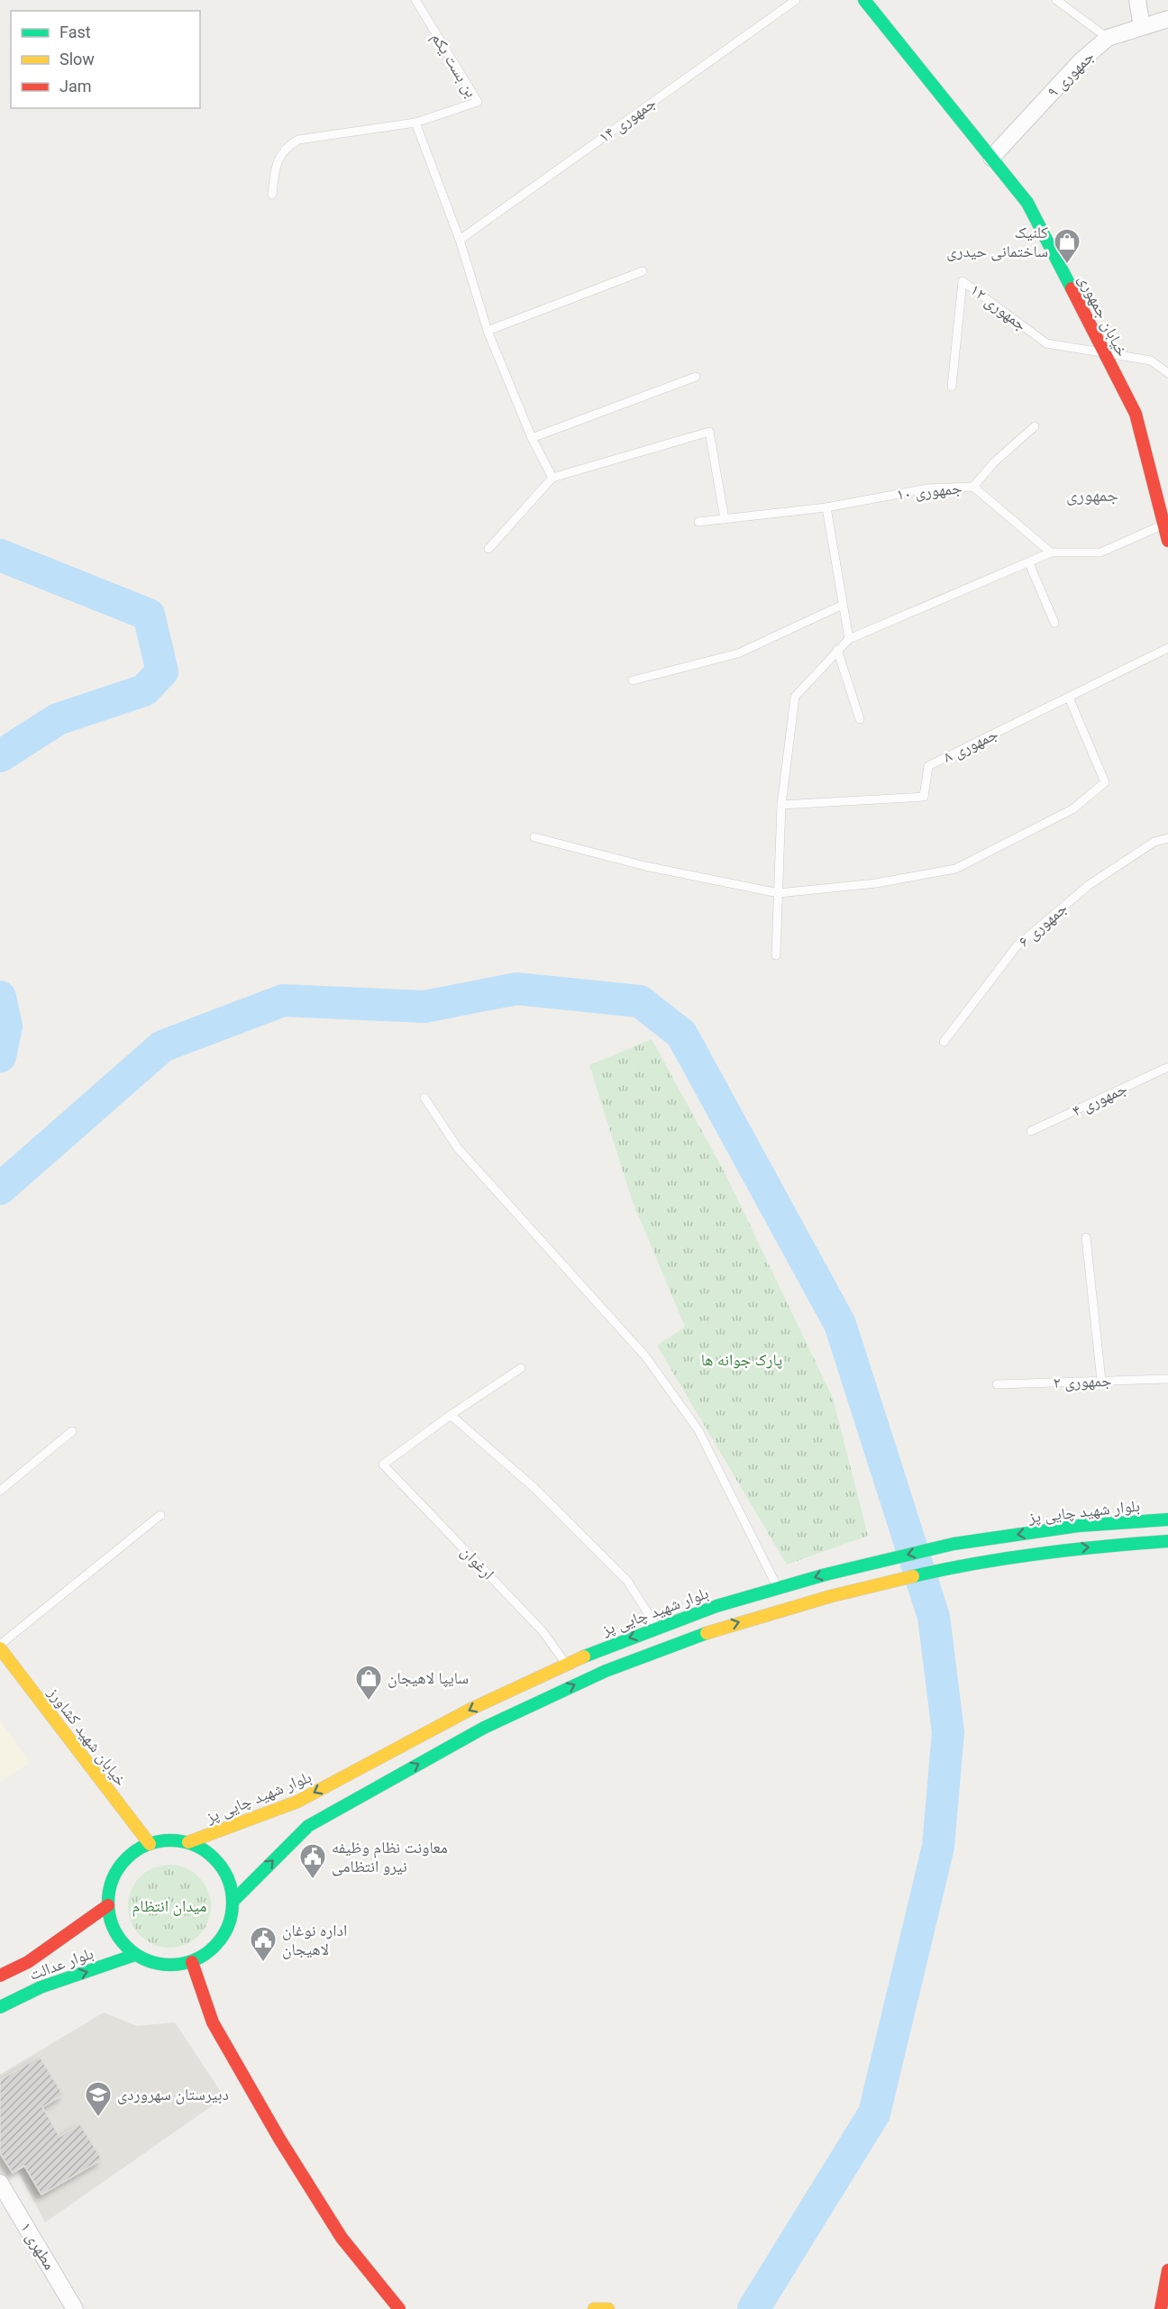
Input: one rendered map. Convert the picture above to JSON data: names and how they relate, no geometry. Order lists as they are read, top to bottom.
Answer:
{
  "streets": {
    "main road": [
      "خیابان جمهوری",
      "بلوار شهید چایی پز",
      "خیابان شهید کشاورز",
      "بلوار عدالت"
    ],
    "street": ["جمهوری ۹", "مطهری ۱"],
    "lane": [
      "بن بست یکم",
      "جمهوری ۱۴",
      "جمهوری ۱۲",
      "جمهوری ۱۰",
      "جمهوری ۸",
      "جمهوری ۶",
      "جمهوری ۴",
      "جمهوری ۲",
      "ارغوان"
    ]
  },
  "crossings": [
    ["جمهوری ۹", "خیابان جمهوری"],
    ["جمهوری ۱۲", "خیابان جمهوری"],
    ["بلوار شهید چایی پز", "ارغوان"],
    ["بلوار شهید چایی پز", "خیابان شهید کشاورز"],
    ["بلوار شهید چایی پز", "بلوار عدالت"],
    ["خیابان شهید کشاورز", "بلوار عدالت"]
  ],
  "districts": ["جمهوری"],
  "parks": ["پارک جوانه ها", "میدان انتظام"],
  "places": {
    "shop": ["کلنیک ساختمانی حیدری", "سایپا لاهیجان"],
    "public building": ["معاونت نظام وظیفه نیرو انتظامی", "اداره نوغان لاهیجان"],
    "school or university": ["دبیرستان سهروردی"]
  },
  "legend": ["Fast", "Slow", "Jam"]
}
